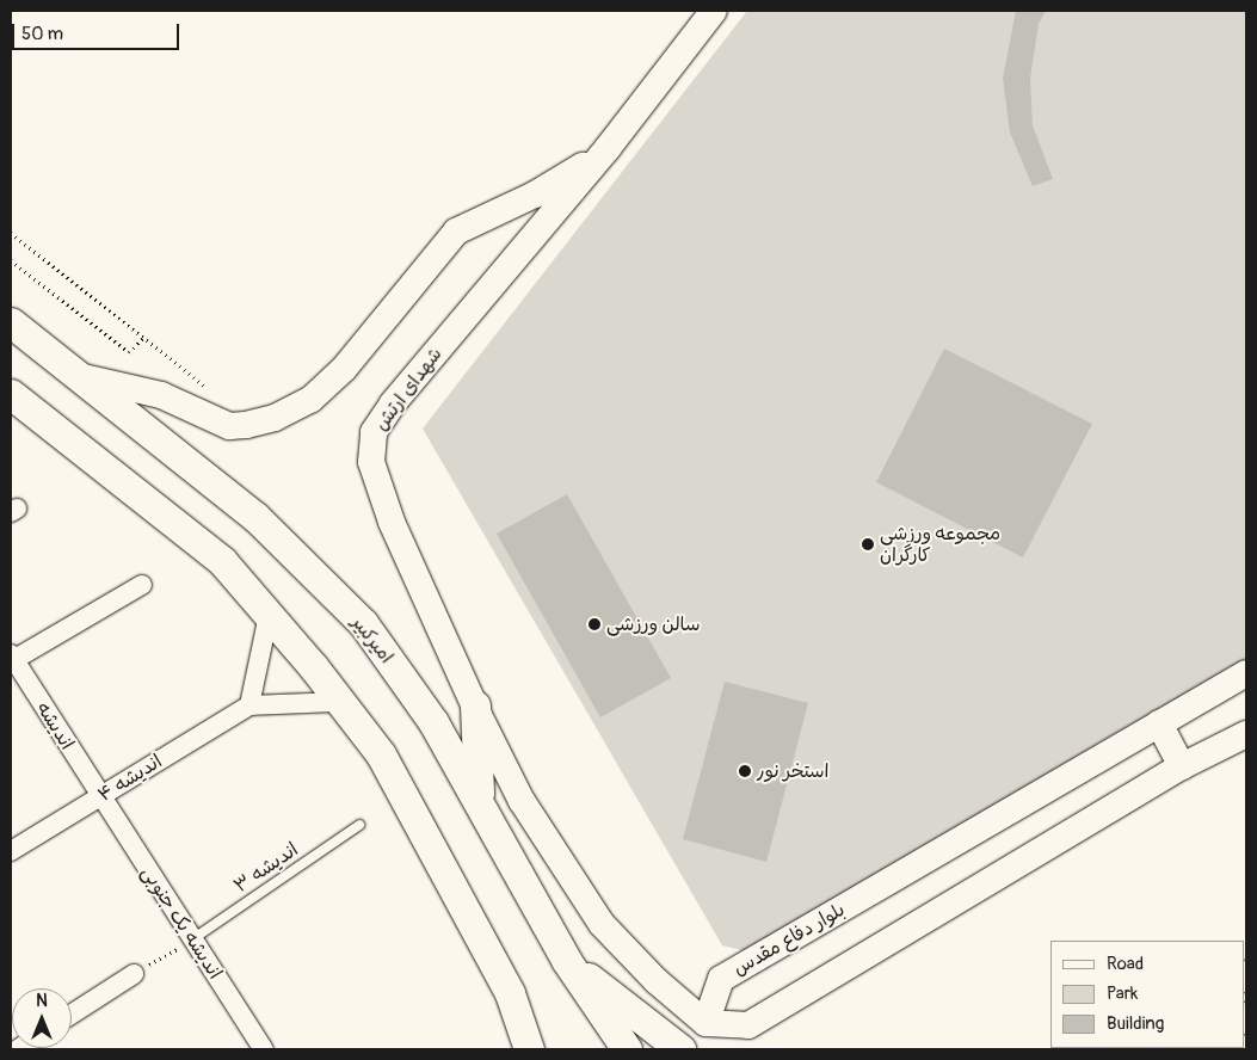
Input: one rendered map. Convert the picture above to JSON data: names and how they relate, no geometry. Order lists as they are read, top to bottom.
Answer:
{
  "streets": {
    "main road": ["امیرکبیر"],
    "street": [
      "شهدای ارتش",
      "اندیشه",
      "اندیشه ۴",
      "اندیشه یک جنوبی",
      "بلوار دفاع مقدس"
    ],
    "lane": ["اندیشه ۳"]
  },
  "crossings": [
    ["شهدای ارتش", "امیرکبیر"],
    ["شهدای ارتش", "بلوار دفاع مقدس"],
    ["اندیشه", "اندیشه ۴"],
    ["اندیشه", "اندیشه یک جنوبی"],
    ["اندیشه ۴", "اندیشه یک جنوبی"],
    ["اندیشه ۳", "اندیشه یک جنوبی"]
  ],
  "places": ["مجموعه ورزشی کارگران", "سالن ورزشی", "استخر نور"],
  "legend": ["Road", "Park", "Building"],
  "scale_bar": "50 m",
  "north": "top"
}
